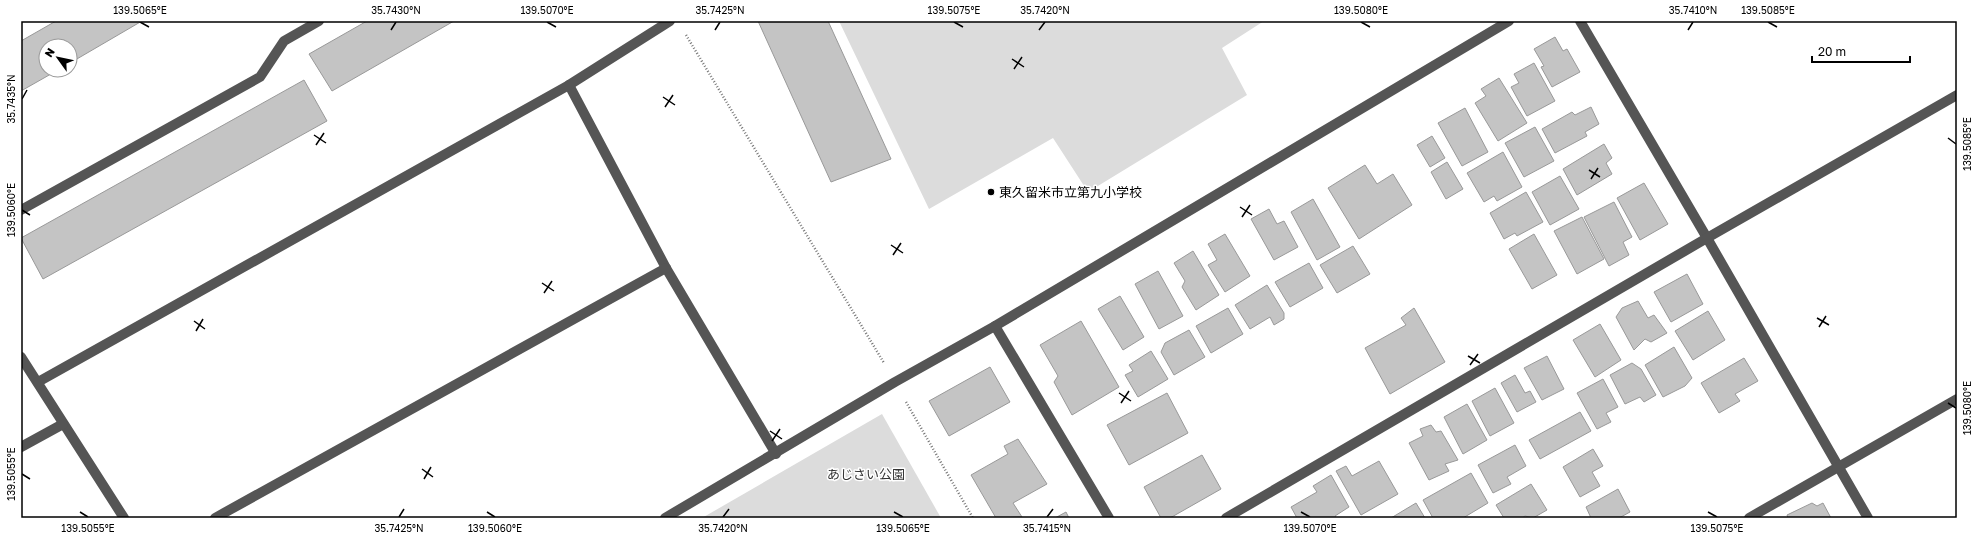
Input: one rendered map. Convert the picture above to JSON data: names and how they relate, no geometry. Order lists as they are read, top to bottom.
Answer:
{
  "parks": ["あじさい公園"],
  "places": ["東久留米市立第九小学校"],
  "scale_bar": "20 m",
  "north": "top left",
  "coordinates": [
    "139.5065°E",
    "35.7430°N",
    "139.5070°E",
    "35.7425°N",
    "139.5075°E",
    "35.7420°N",
    "139.5080°E",
    "35.7410°N",
    "139.5085°E",
    "35.7435°N",
    "139.5060°E",
    "139.5055°E",
    "35.7415°N"
  ]
}
